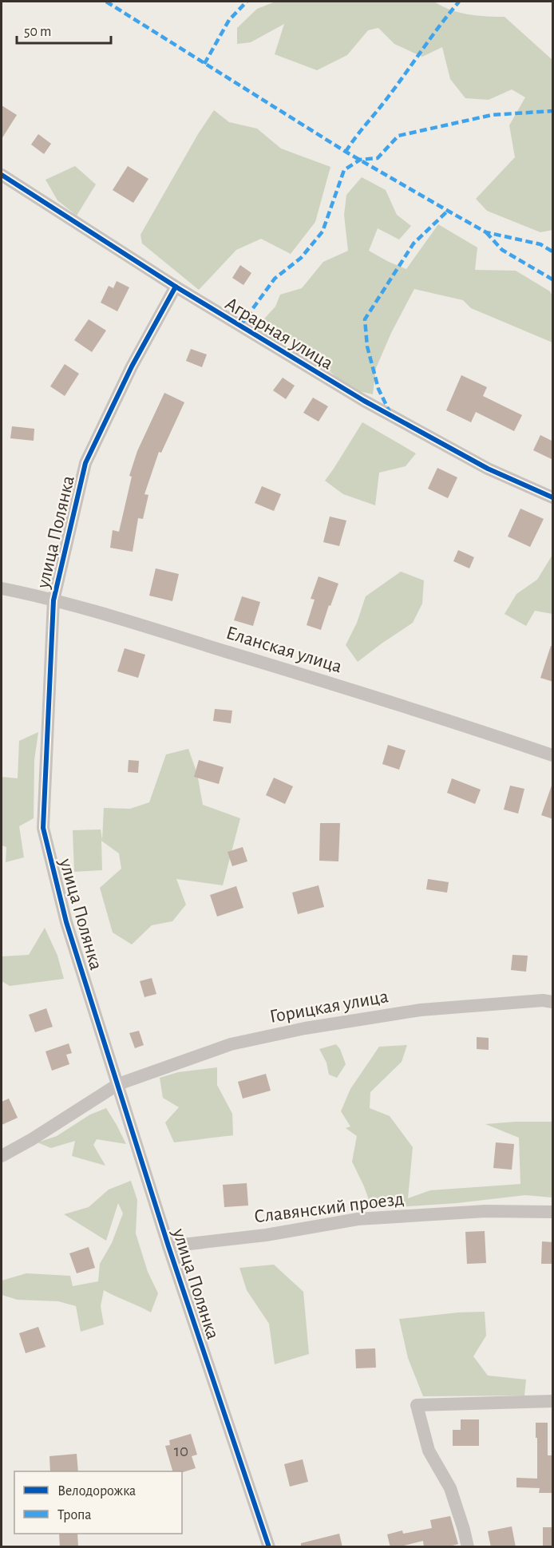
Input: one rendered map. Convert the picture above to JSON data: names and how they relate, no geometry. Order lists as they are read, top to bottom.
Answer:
{
  "streets": {
    "street": [
      "Аграрная улица",
      "улица Полянка",
      "Еланская улица",
      "Горицкая улица",
      "Славянский проезд"
    ]
  },
  "crossings": [
    ["Аграрная улица", "улица Полянка"],
    ["улица Полянка", "Еланская улица"],
    ["улица Полянка", "Горицкая улица"],
    ["улица Полянка", "Славянский проезд"]
  ],
  "house_numbers": ["10"],
  "legend": ["Велодорожка", "Тропа"],
  "scale_bar": "50 m"
}
